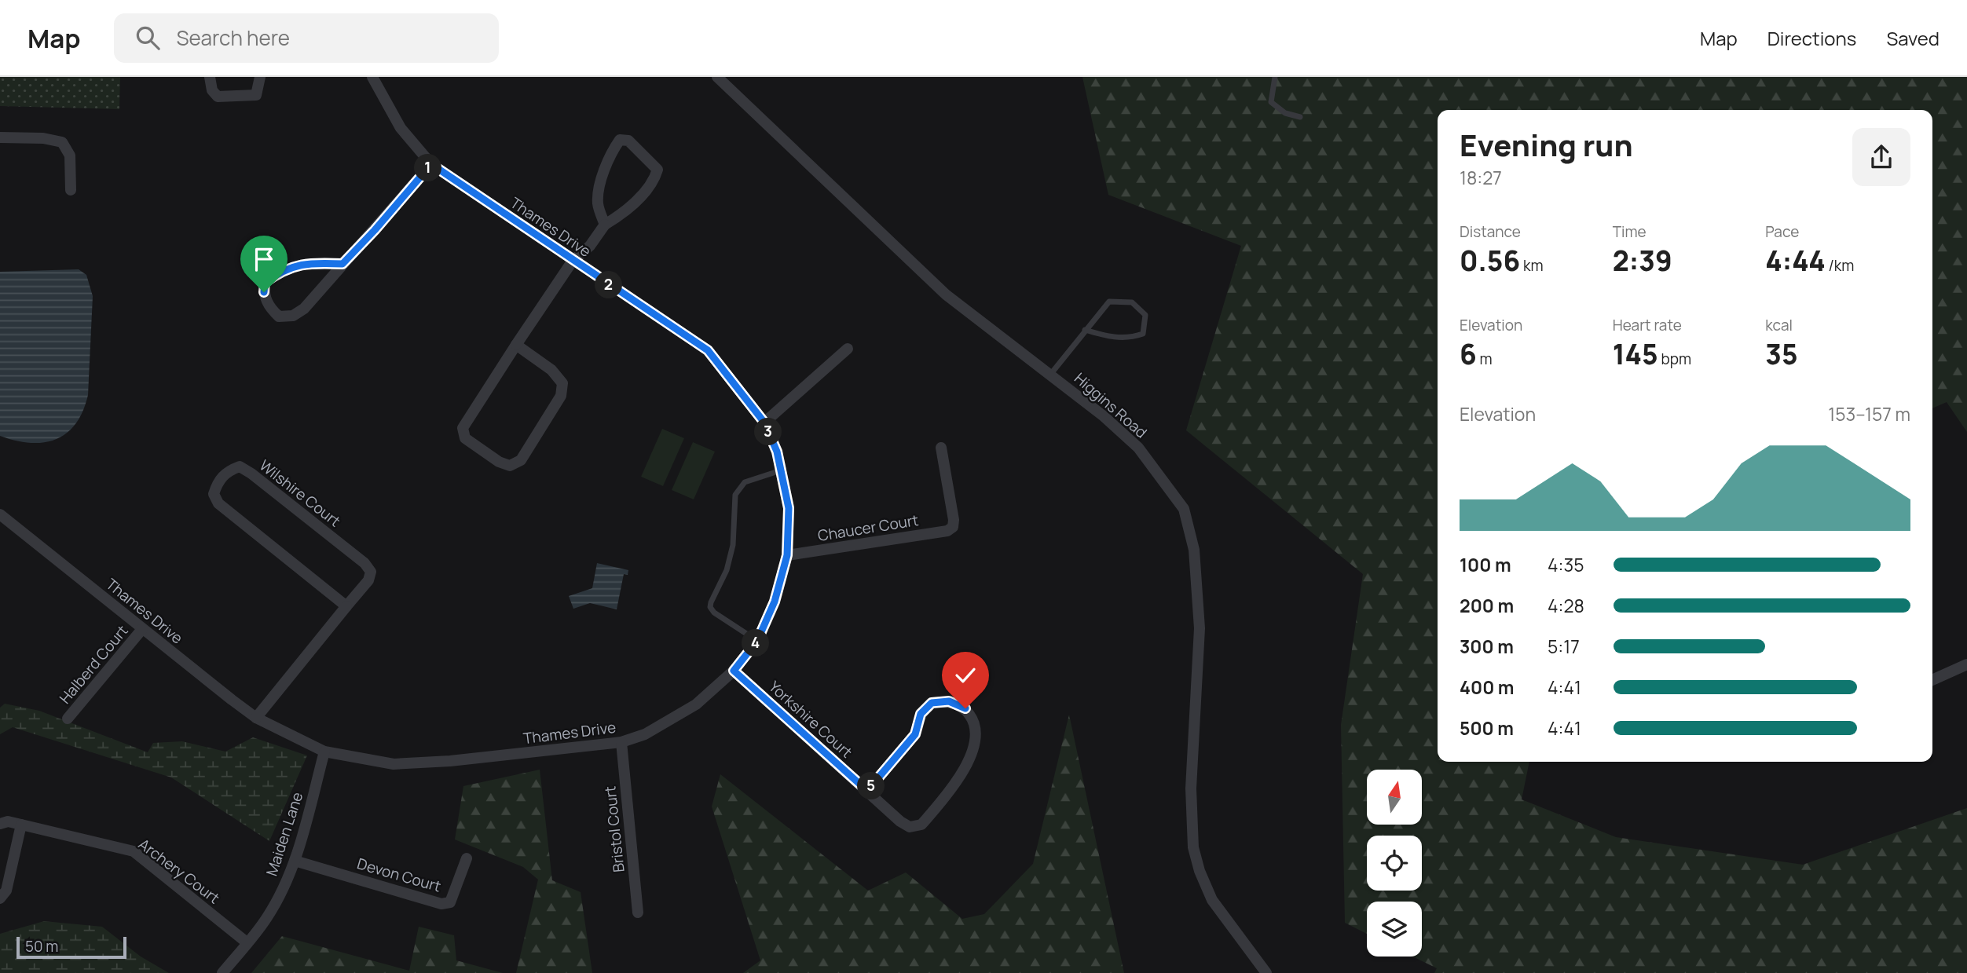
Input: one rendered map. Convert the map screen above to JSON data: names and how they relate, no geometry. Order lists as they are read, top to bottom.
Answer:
{
  "streets": {
    "street": [
      "Thames Drive",
      "Higgins Road",
      "Wilshire Court",
      "Chaucer Court",
      "Halberd Court",
      "Yorkshire Court",
      "Bristol Court",
      "Maiden Lane",
      "Archery Court",
      "Devon Court"
    ]
  },
  "crossings": [
    ["Thames Drive", "Wilshire Court"],
    ["Thames Drive", "Chaucer Court"],
    ["Thames Drive", "Halberd Court"],
    ["Thames Drive", "Yorkshire Court"],
    ["Thames Drive", "Bristol Court"],
    ["Thames Drive", "Maiden Lane"],
    ["Maiden Lane", "Archery Court"],
    ["Maiden Lane", "Devon Court"]
  ],
  "scale_bar": "50 m",
  "north": "top",
  "page": {
    "header": "Map",
    "search": "Search here",
    "nav": ["Map", "Directions", "Saved"],
    "heading": ["Evening run", "18:27"],
    "pins": [
      "1",
      "2",
      "3",
      "4",
      "5"
    ],
    "stats": [
      ["Distance", "0.56 km"],
      ["Time", "2:39"],
      ["Pace", "4:44 /km"],
      ["Elevation", "6 m"],
      ["Heart rate", "145 bpm"],
      ["kcal", "35"]
    ],
    "chart": ["Elevation", "153–157 m"],
    "list": [
      {
        "name": "100 m",
        "note": "4:35"
      },
      {
        "name": "200 m",
        "note": "4:28"
      },
      {
        "name": "300 m",
        "note": "5:17"
      },
      {
        "name": "400 m",
        "note": "4:41"
      },
      {
        "name": "500 m",
        "note": "4:41"
      }
    ],
    "scale": "50 m"
  }
}
